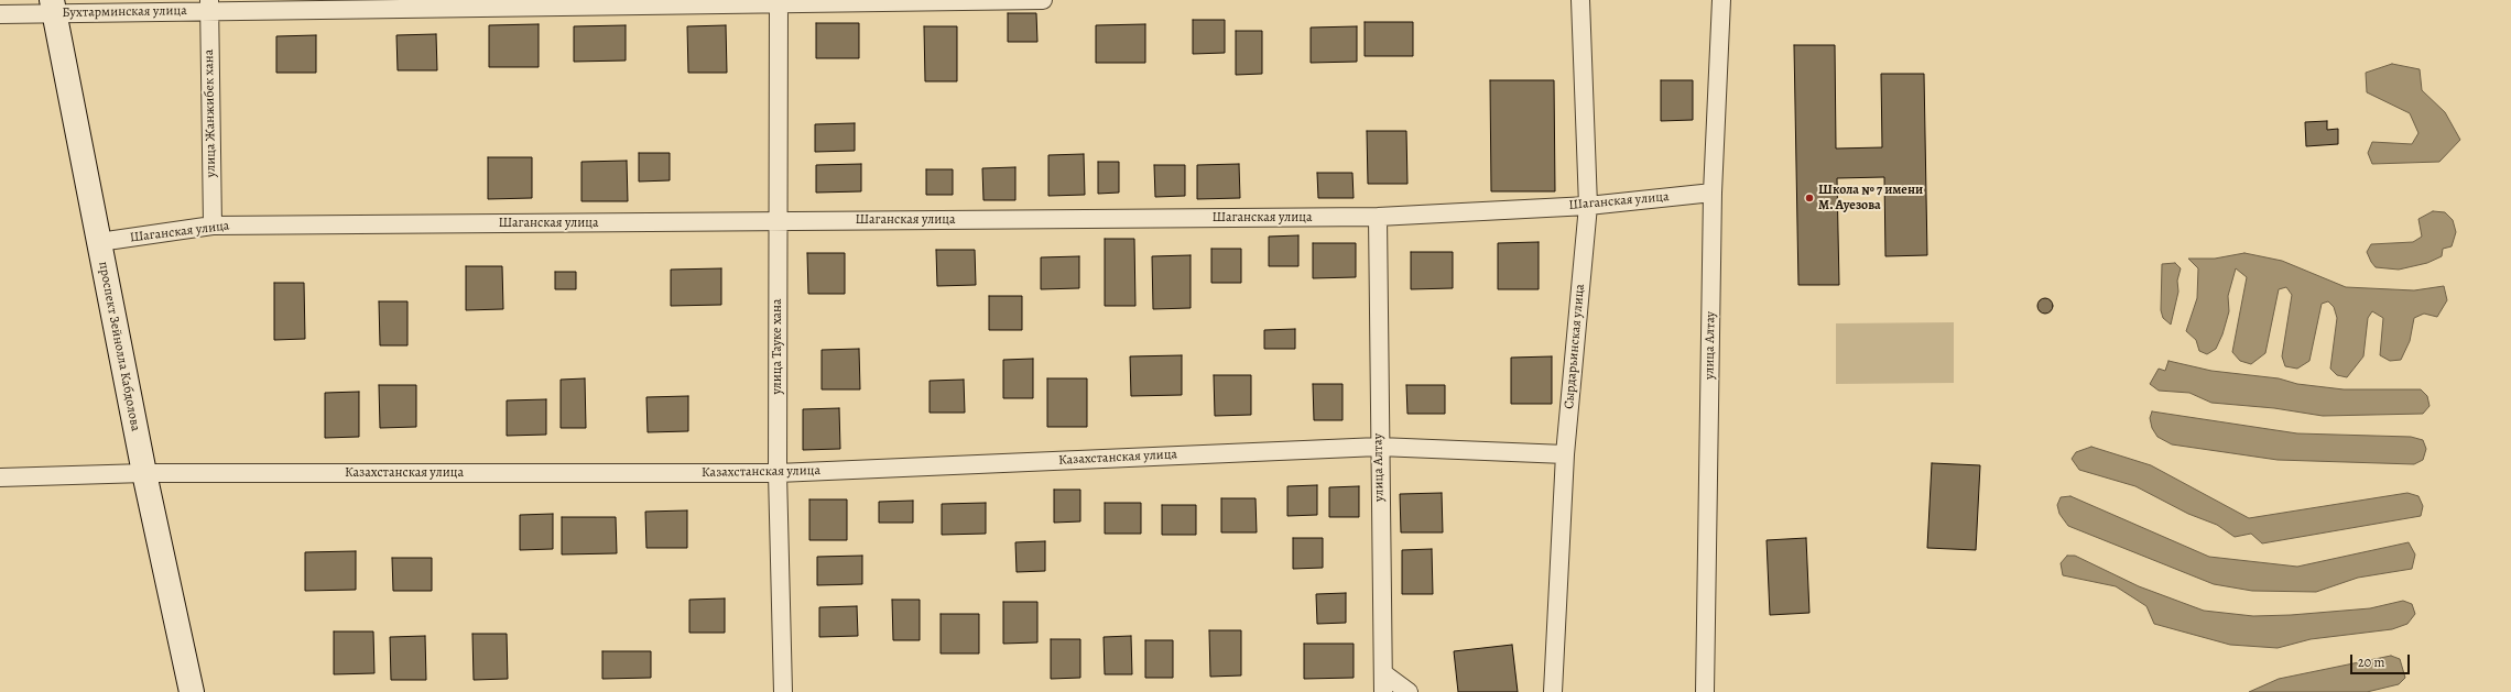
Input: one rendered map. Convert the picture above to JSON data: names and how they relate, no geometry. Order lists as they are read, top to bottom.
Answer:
{
  "streets": {
    "main road": ["проспект Зейнолла Кабдолова"],
    "street": [
      "Бухтарминская улица",
      "улица Жанжибек хана",
      "Шаганская улица",
      "улица Алтау",
      "улица Тауке хана",
      "Сырдарьинская улица",
      "Казахстанская улица"
    ]
  },
  "crossings": [
    ["Бухтарминская улица", "улица Жанжибек хана"],
    ["Бухтарминская улица", "проспект Зейнолла Кабдолова"],
    ["Бухтарминская улица", "улица Тауке хана"],
    ["улица Жанжибек хана", "Шаганская улица"],
    ["Шаганская улица", "улица Алтау"],
    ["Шаганская улица", "проспект Зейнолла Кабдолова"],
    ["Шаганская улица", "улица Тауке хана"],
    ["Шаганская улица", "Сырдарьинская улица"],
    ["улица Алтау", "Казахстанская улица"],
    ["проспект Зейнолла Кабдолова", "Казахстанская улица"],
    ["улица Тауке хана", "Казахстанская улица"],
    ["Сырдарьинская улица", "Казахстанская улица"]
  ],
  "places": ["Школа № 7 имени М. Ауезова"],
  "scale_bar": "20 m"
}
